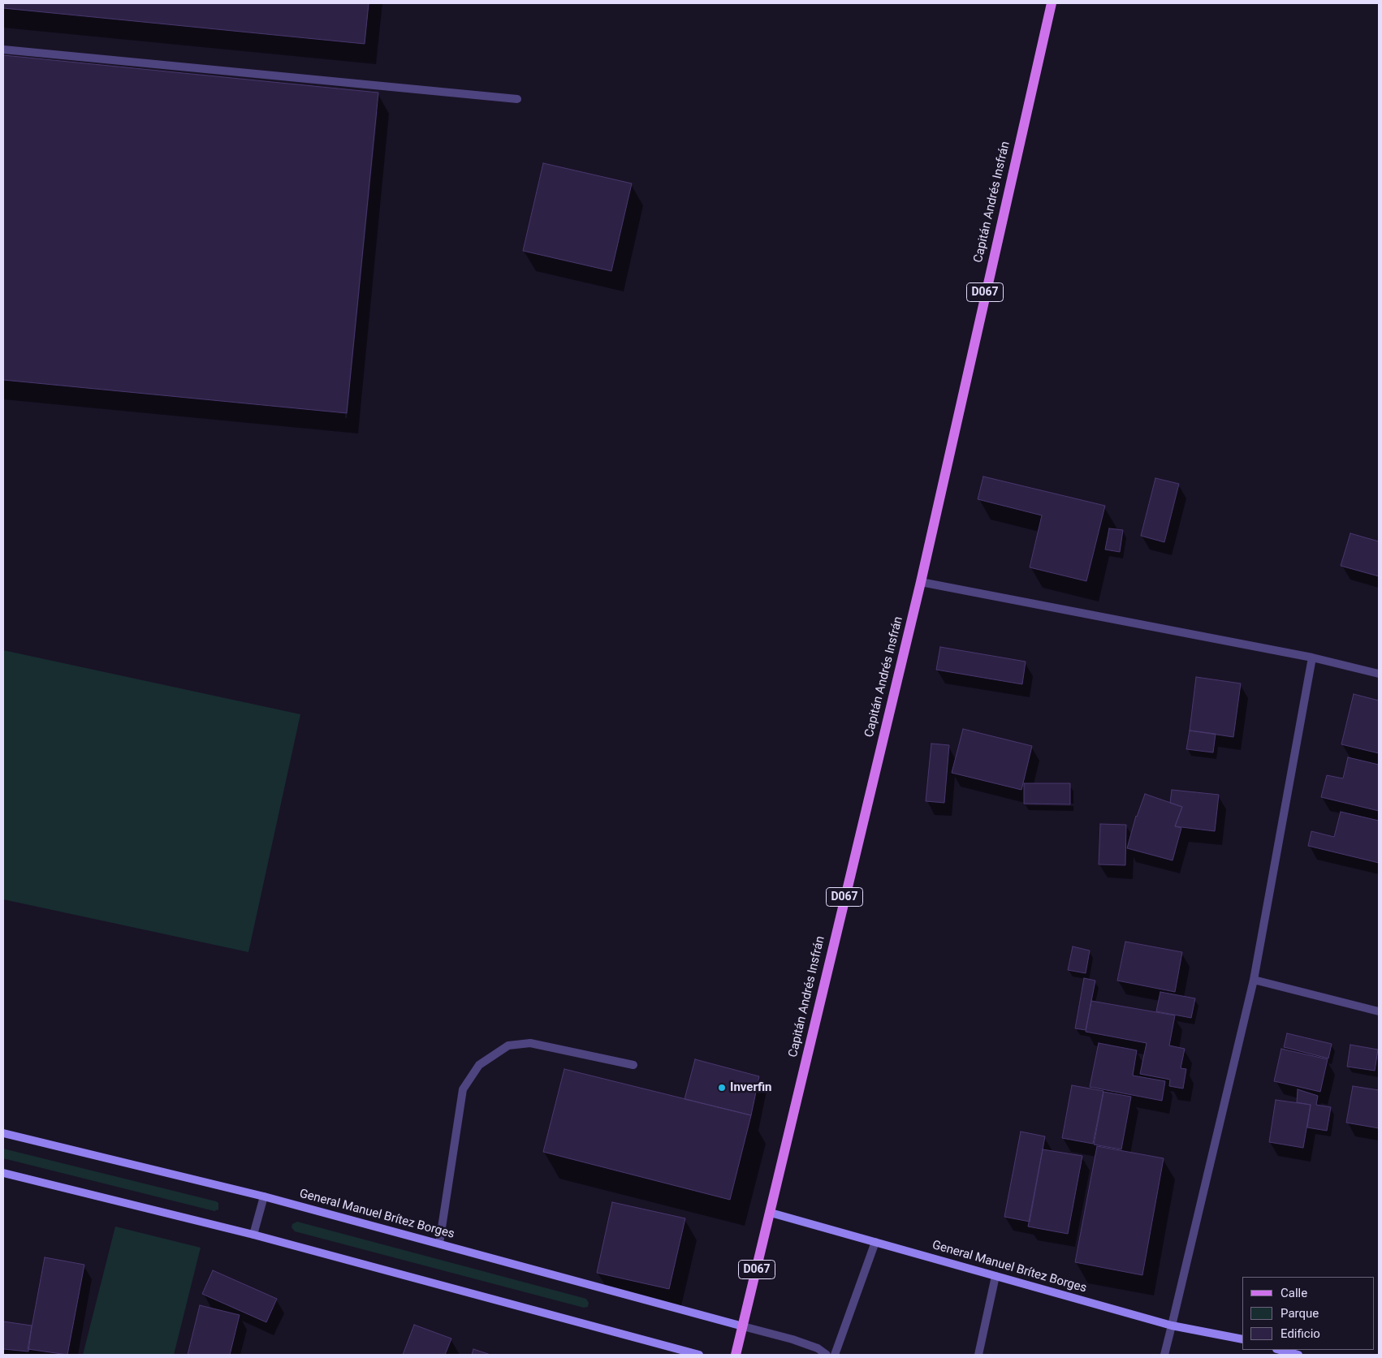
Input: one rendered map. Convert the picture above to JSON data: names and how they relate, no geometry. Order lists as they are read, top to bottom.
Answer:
{
  "streets": {
    "main road": ["Capitán Andrés Insfrán", "D067", "General Manuel Brítez Borges"]
  },
  "crossings": [
    ["Capitán Andrés Insfrán", "General Manuel Brítez Borges"]
  ],
  "places": ["Inverfin"],
  "legend": ["Calle", "Parque", "Edificio"]
}
